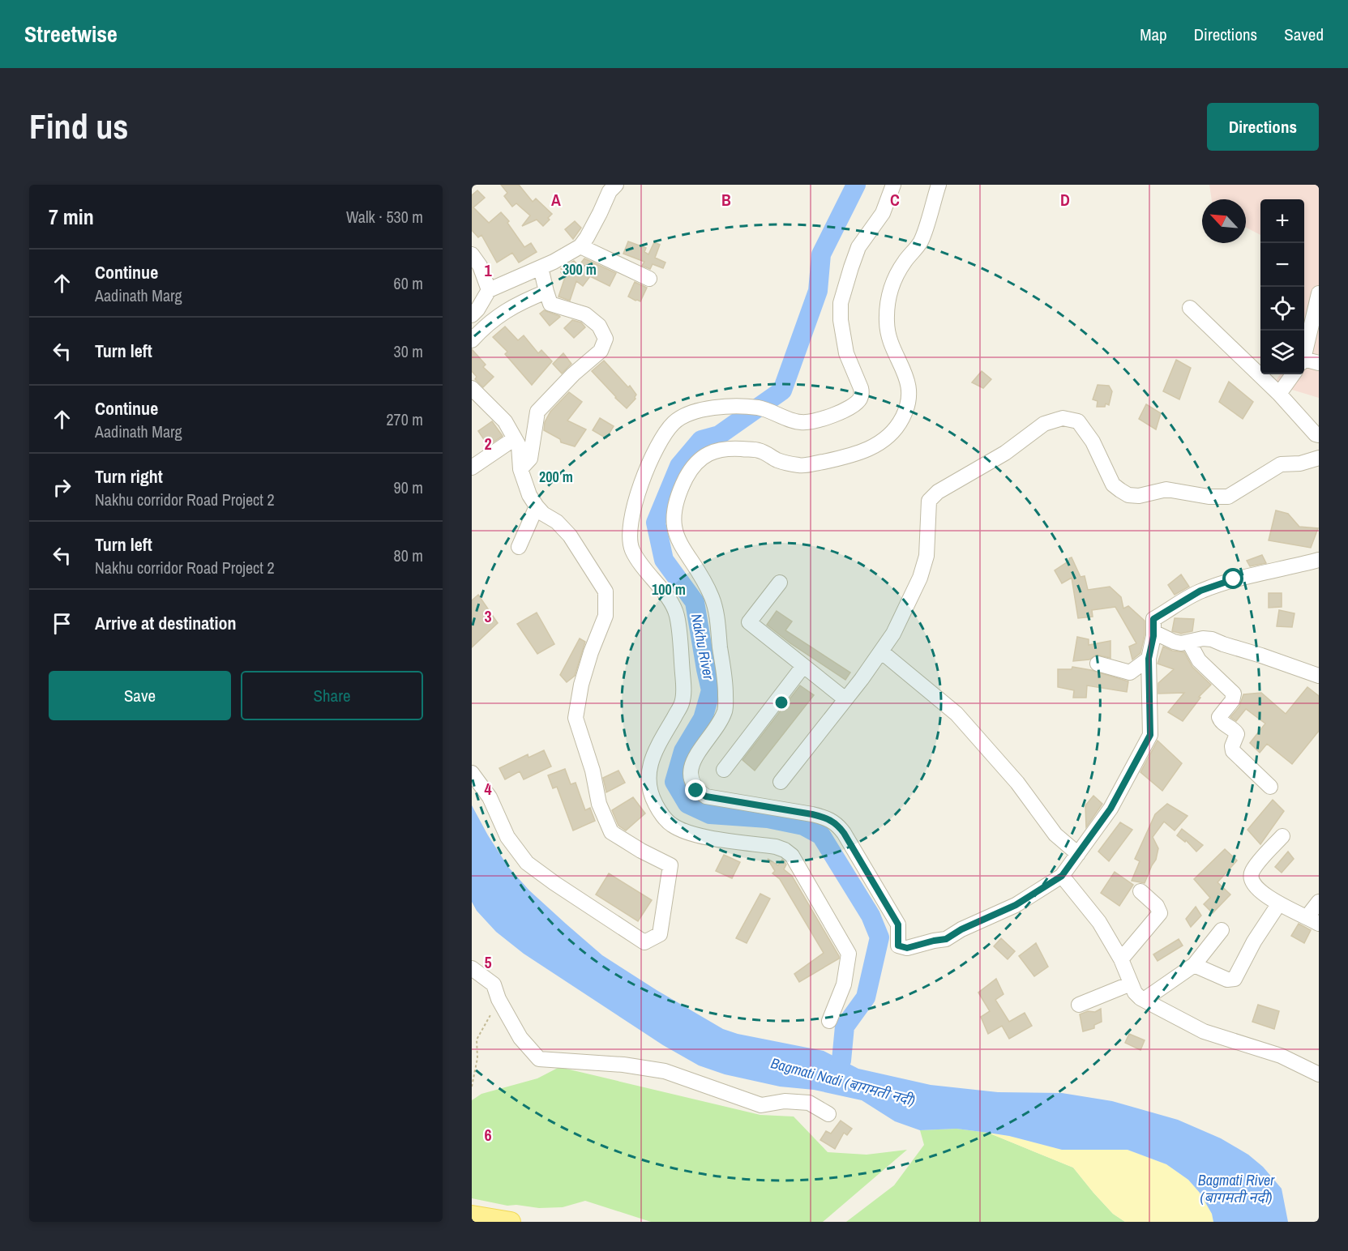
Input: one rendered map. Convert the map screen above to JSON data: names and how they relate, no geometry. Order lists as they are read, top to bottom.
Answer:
{
  "water": ["Nakhu River", "Bagmati Nadi (बागमती नदी)", "Bagmati River (बागमती नदी)"],
  "north": "top left",
  "page": {
    "header": "Streetwise",
    "nav": ["Map", "Directions", "Saved"],
    "buttons": [
      "Directions",
      ["Save", "Share"]
    ],
    "title": "Find us",
    "heading": ["7 min", "Walk · 530 m"],
    "map_buttons": ["+", "−"],
    "list": [
      ["Continue", "Aadinath Marg", "60 m"],
      ["Turn left", "30 m"],
      ["Continue", "Aadinath Marg", "270 m"],
      ["Turn right", "Nakhu corridor Road Project 2", "90 m"],
      ["Turn left", "Nakhu corridor Road Project 2", "80 m"],
      "Arrive at destination"
    ]
  },
  "grid": {
    "columns": [
      "A",
      "B",
      "C",
      "D"
    ],
    "rows": [
      "1",
      "2",
      "3",
      "4",
      "5",
      "6"
    ]
  },
  "rings": ["300 m", "200 m", "100 m"]
}
